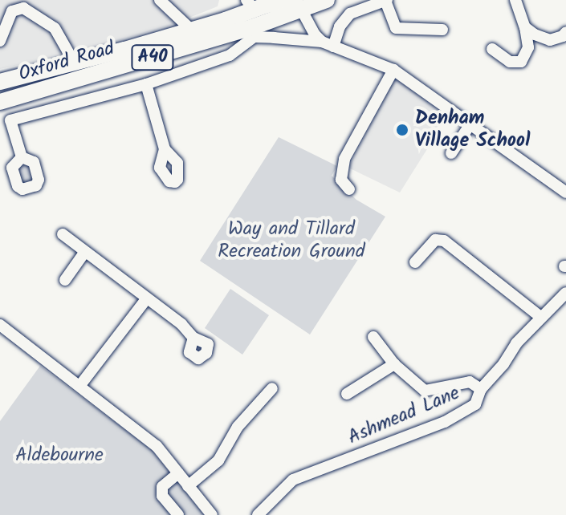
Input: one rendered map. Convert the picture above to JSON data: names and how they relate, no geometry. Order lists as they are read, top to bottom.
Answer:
{
  "streets": {
    "highway": ["A40", "Oxford Road"],
    "street": ["Ashmead Lane"]
  },
  "parks": ["Way and Tillard Recreation Ground", "Aldebourne"],
  "places": ["Denham Village School"]
}
